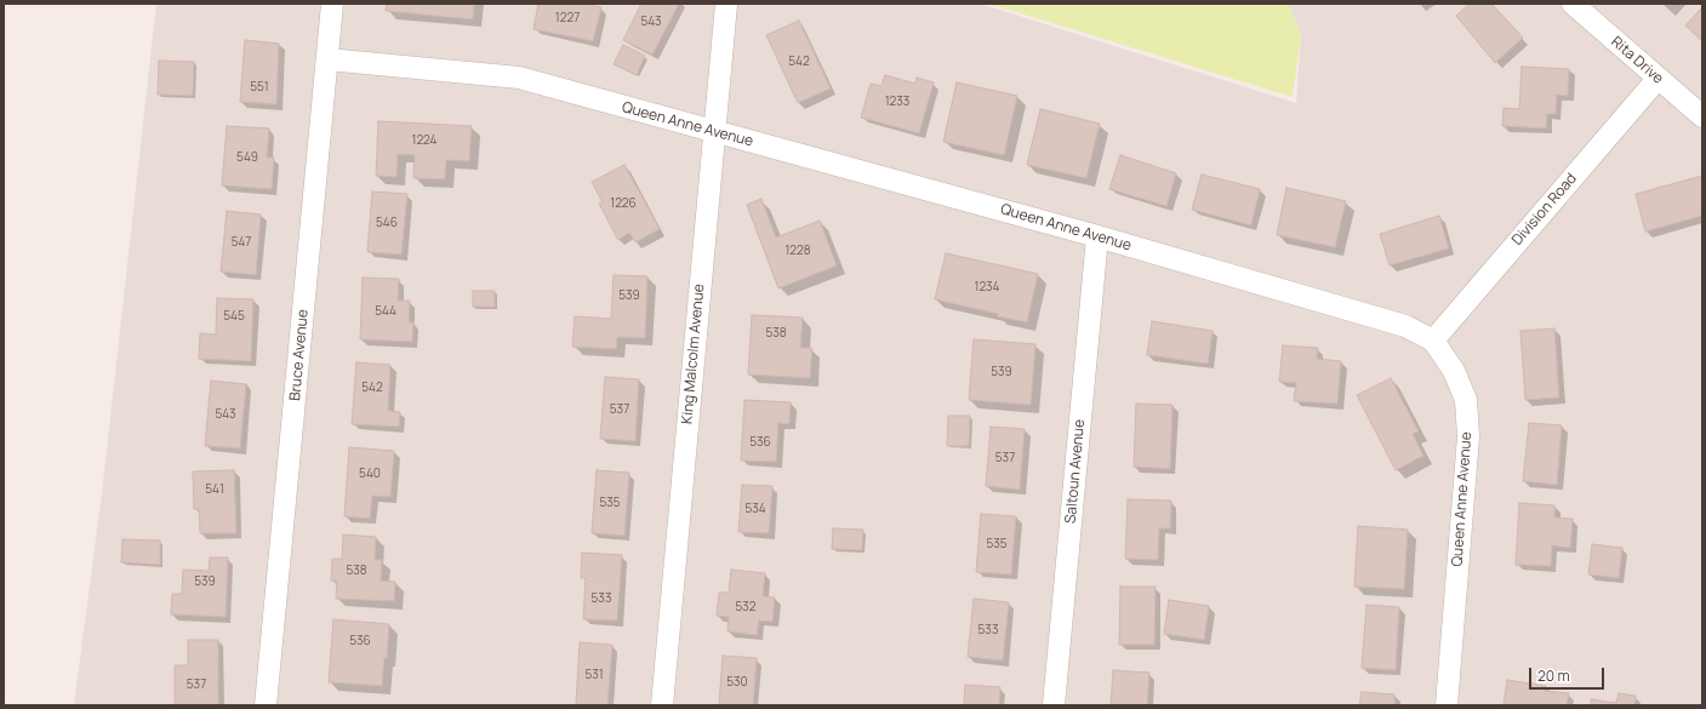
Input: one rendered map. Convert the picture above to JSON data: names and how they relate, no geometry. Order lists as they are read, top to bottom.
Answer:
{
  "streets": {
    "street": [
      "Rita Drive",
      "Queen Anne Avenue",
      "Division Road",
      "King Malcolm Avenue",
      "Bruce Avenue",
      "Saltoun Avenue"
    ]
  },
  "crossings": [
    ["Rita Drive", "Division Road"],
    ["Queen Anne Avenue", "Division Road"],
    ["Queen Anne Avenue", "King Malcolm Avenue"],
    ["Queen Anne Avenue", "Bruce Avenue"],
    ["Queen Anne Avenue", "Saltoun Avenue"]
  ],
  "house_numbers": [
    "1227",
    "543",
    "542",
    "551",
    "1233",
    "1224",
    "549",
    "1226",
    "546",
    "547",
    "1228",
    "1234",
    "539",
    "544",
    "545",
    "538",
    "539",
    "542",
    "537",
    "543",
    "536",
    "537",
    "540",
    "541",
    "535",
    "534",
    "535",
    "538",
    "539",
    "533",
    "532",
    "533",
    "536",
    "531",
    "530",
    "537"
  ],
  "scale_bar": "20 m"
}
